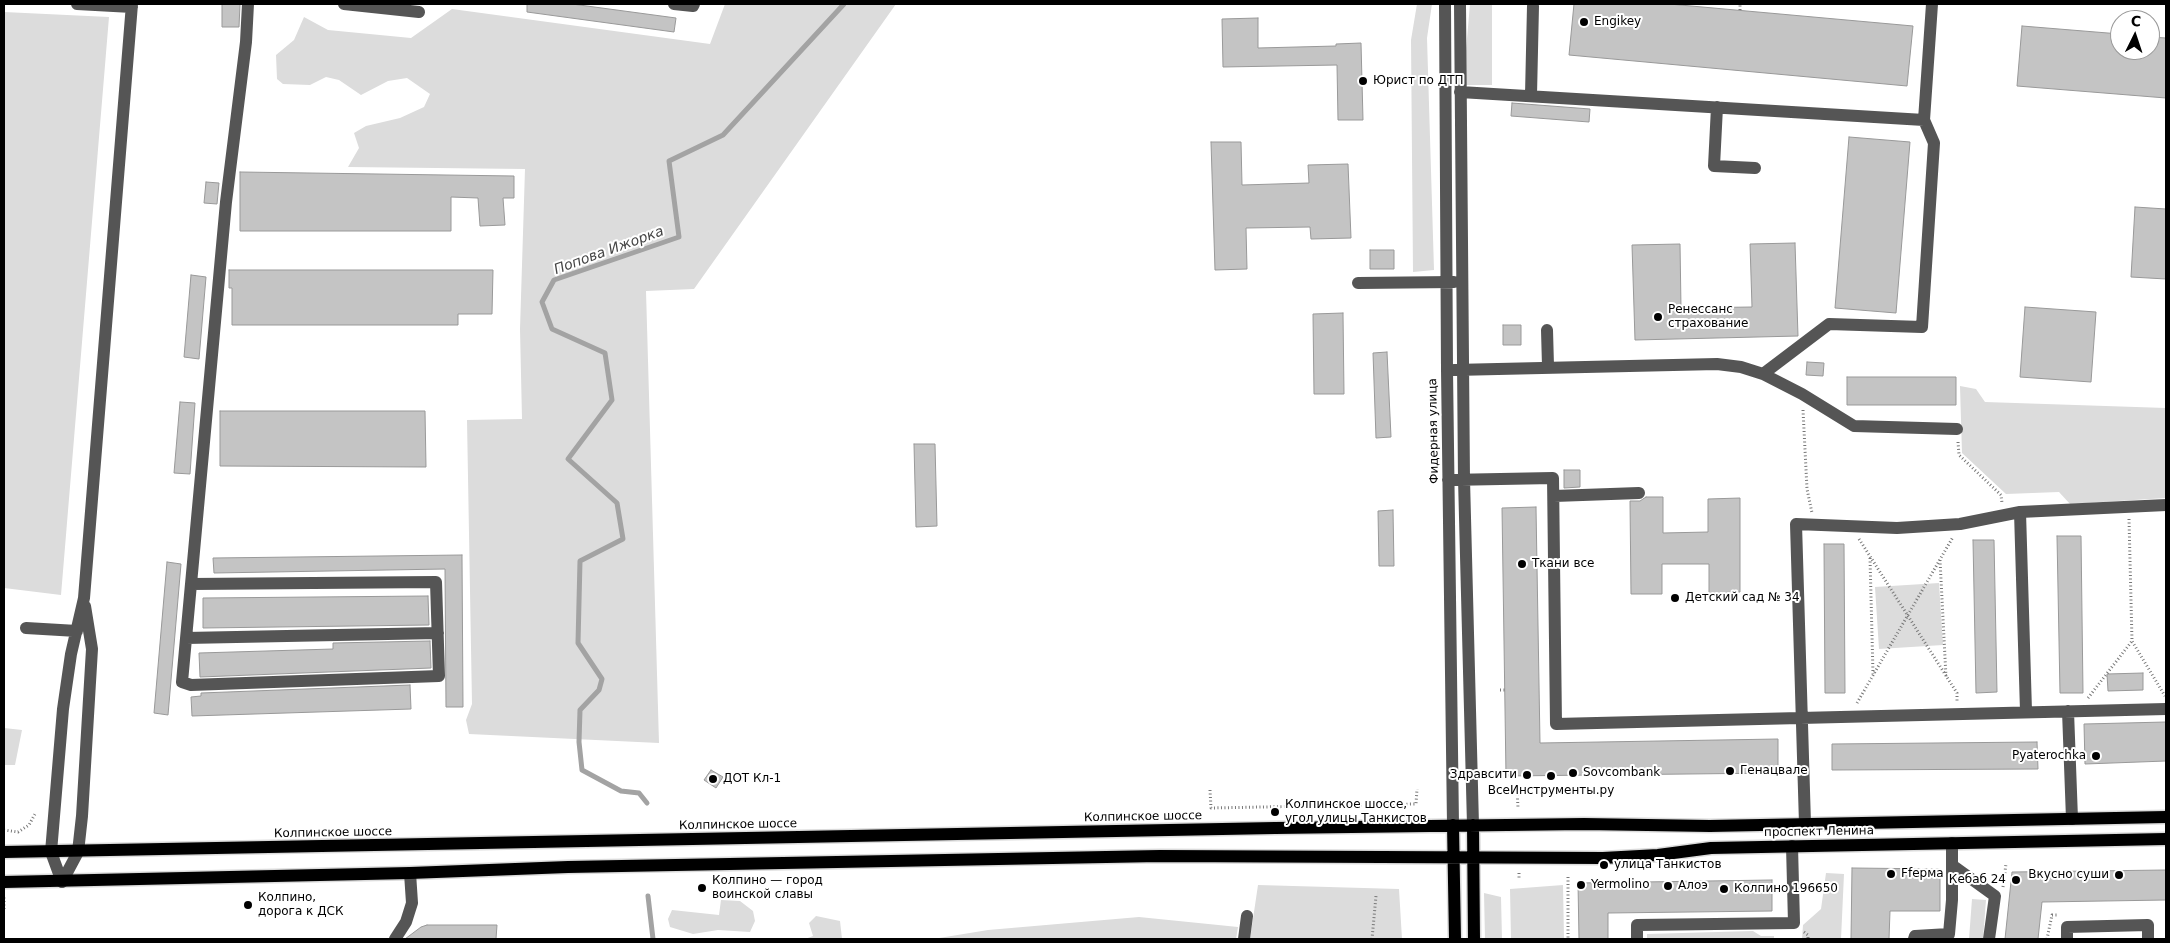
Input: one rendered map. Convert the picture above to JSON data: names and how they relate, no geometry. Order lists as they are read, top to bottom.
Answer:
{
  "streets": {
    "main road": ["Фидерная улица", "Колпинское шоссе", "проспект Ленина"]
  },
  "crossings": [
    ["Фидерная улица", "Колпинское шоссе"],
    ["Колпинское шоссе", "проспект Ленина"]
  ],
  "water": ["Попова Ижорка"],
  "places": [
    "Engikey",
    "Юрист по ДТП",
    "Ренессанс страхование",
    "Ткани все",
    "Детский сад № 34",
    "Pyaterochka",
    "Генацвале",
    "Sovcombank",
    "Здравсити",
    "ВсеИнструменты.ру",
    "ДОТ Кл-1",
    "Колпинское шоссе, угол улицы Танкистов",
    "улица Танкистов",
    "Ffерма",
    "Вкусно суши",
    "Кебаб 24",
    "Yermolino",
    "Алоэ",
    "Колпино — город воинской славы",
    "Колпино 196650",
    "Колпино, дорога к ДСК"
  ],
  "north": "top"
}
